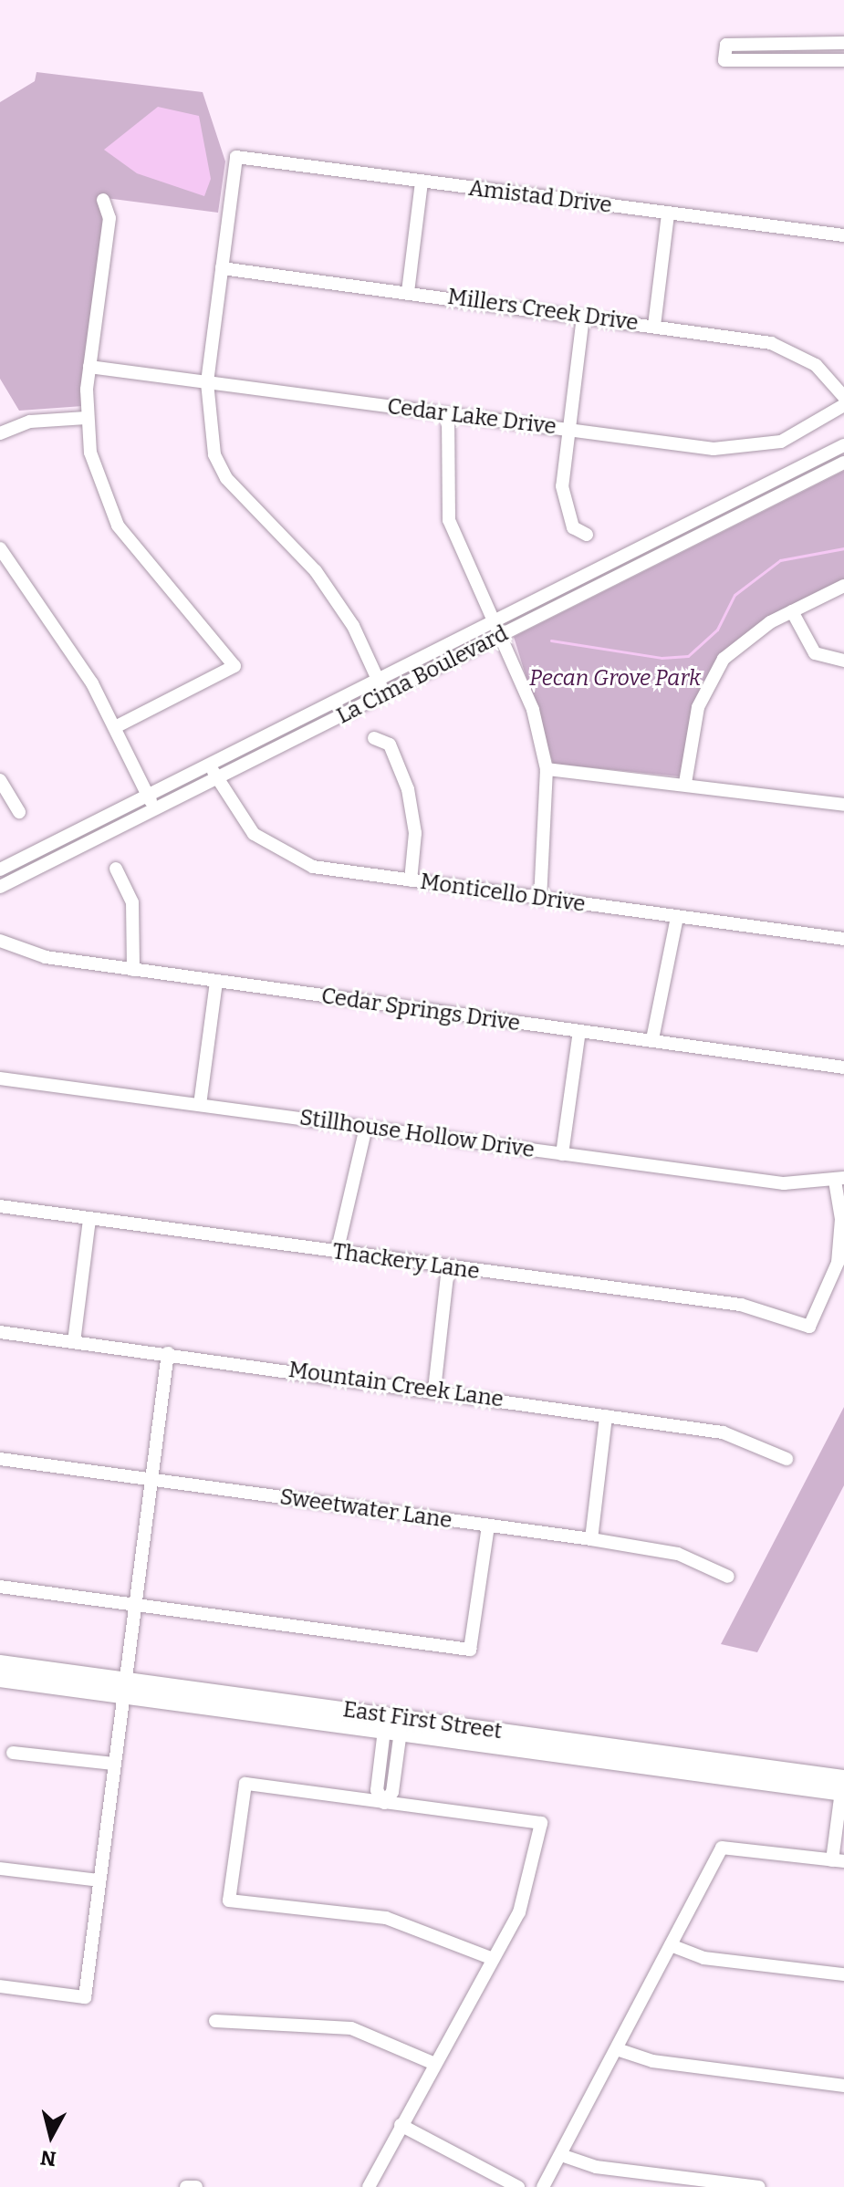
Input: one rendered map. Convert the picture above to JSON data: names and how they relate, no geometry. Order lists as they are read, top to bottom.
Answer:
{
  "streets": {
    "main road": ["East First Street"],
    "street": [
      "Amistad Drive",
      "Millers Creek Drive",
      "Cedar Lake Drive",
      "La Cima Boulevard",
      "Monticello Drive",
      "Cedar Springs Drive",
      "Stillhouse Hollow Drive",
      "Thackery Lane",
      "Mountain Creek Lane",
      "Sweetwater Lane"
    ]
  },
  "crossings": [
    ["Amistad Drive", "Millers Creek Drive"],
    ["La Cima Boulevard", "Monticello Drive"],
    ["Stillhouse Hollow Drive", "Thackery Lane"]
  ],
  "parks": ["Pecan Grove Park"],
  "north": "bottom"
}
